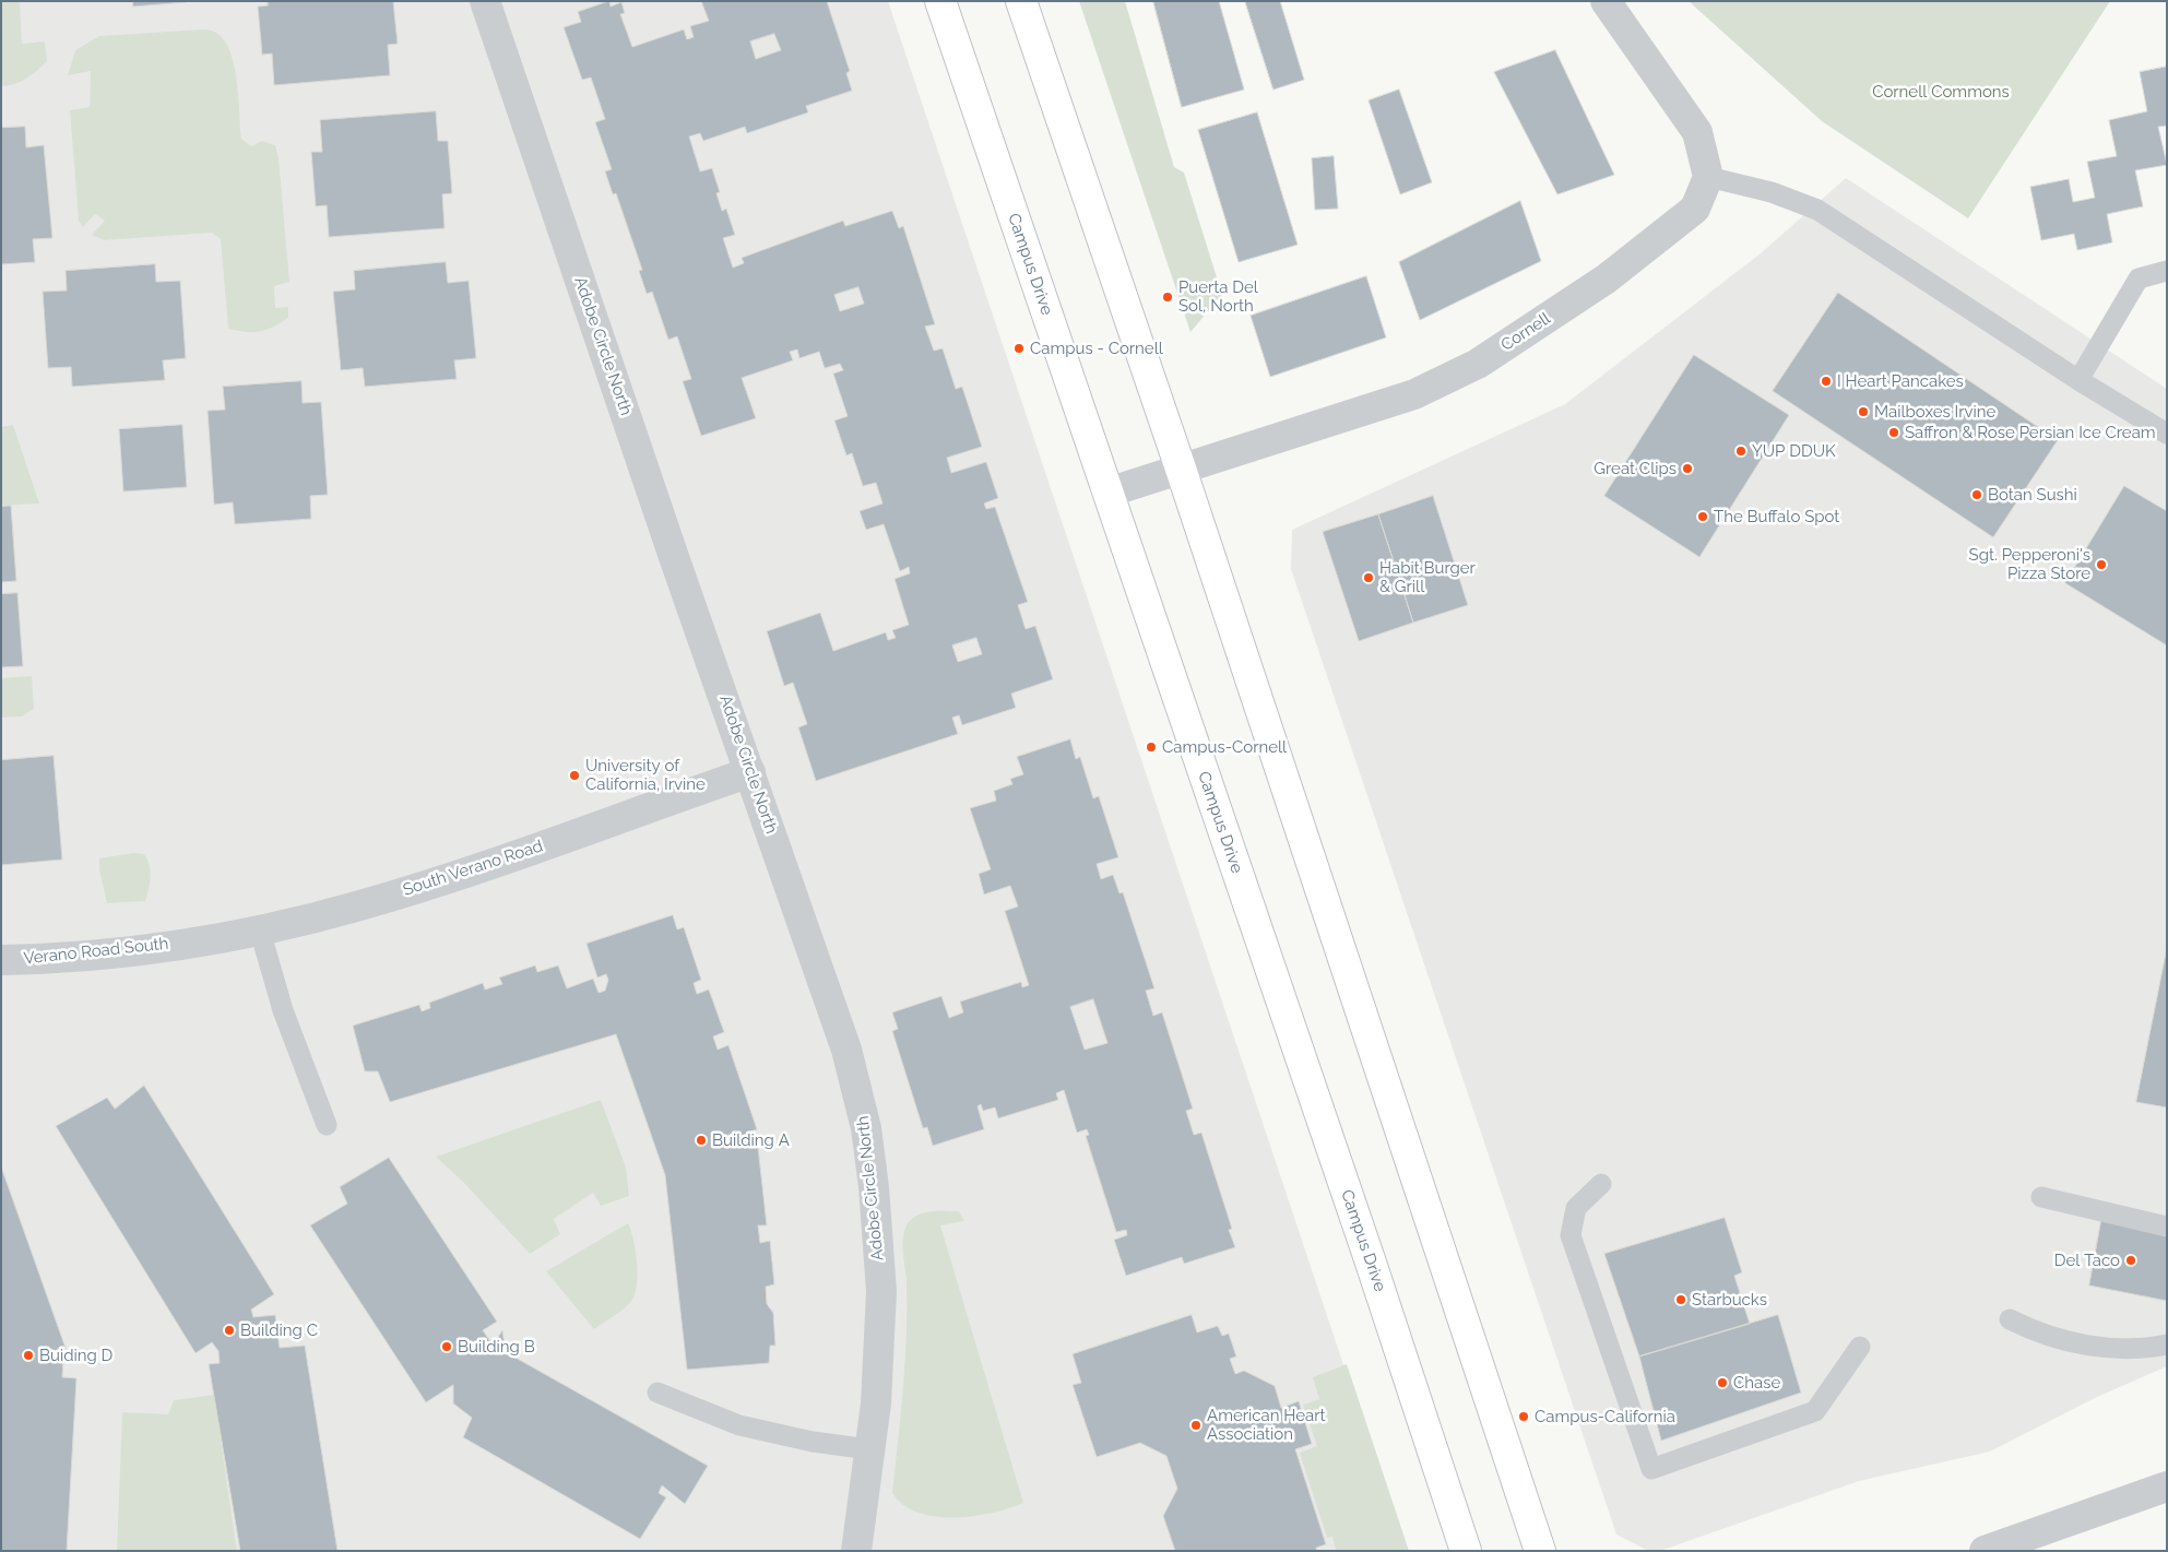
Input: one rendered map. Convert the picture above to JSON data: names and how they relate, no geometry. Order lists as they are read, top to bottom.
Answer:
{
  "streets": {
    "main road": ["Campus Drive"],
    "street": [
      "Cornell",
      "Adobe Circle North",
      "South Verano Road",
      "Verano Road South"
    ]
  },
  "crossings": [
    ["Campus Drive", "Cornell"],
    ["Adobe Circle North", "South Verano Road"],
    ["South Verano Road", "Verano Road South"]
  ],
  "parks": ["Cornell Commons"],
  "places": [
    "Puerta Del Sol, North",
    "Campus - Cornell",
    "I Heart Pancakes",
    "Mailboxes Irvine",
    "Saffron & Rose Persian Ice Cream",
    "YUP DDUK",
    "Great Clips",
    "Botan Sushi",
    "The Buffalo Spot",
    "Sgt. Pepperoni's Pizza Store",
    "Habit Burger & Grill",
    "Campus-Cornell",
    "University of California, Irvine",
    "Building A",
    "Del Taco",
    "Starbucks",
    "Building C",
    "Building B",
    "Buiding D",
    "Chase",
    "Campus-California",
    "American Heart Association"
  ]
}
